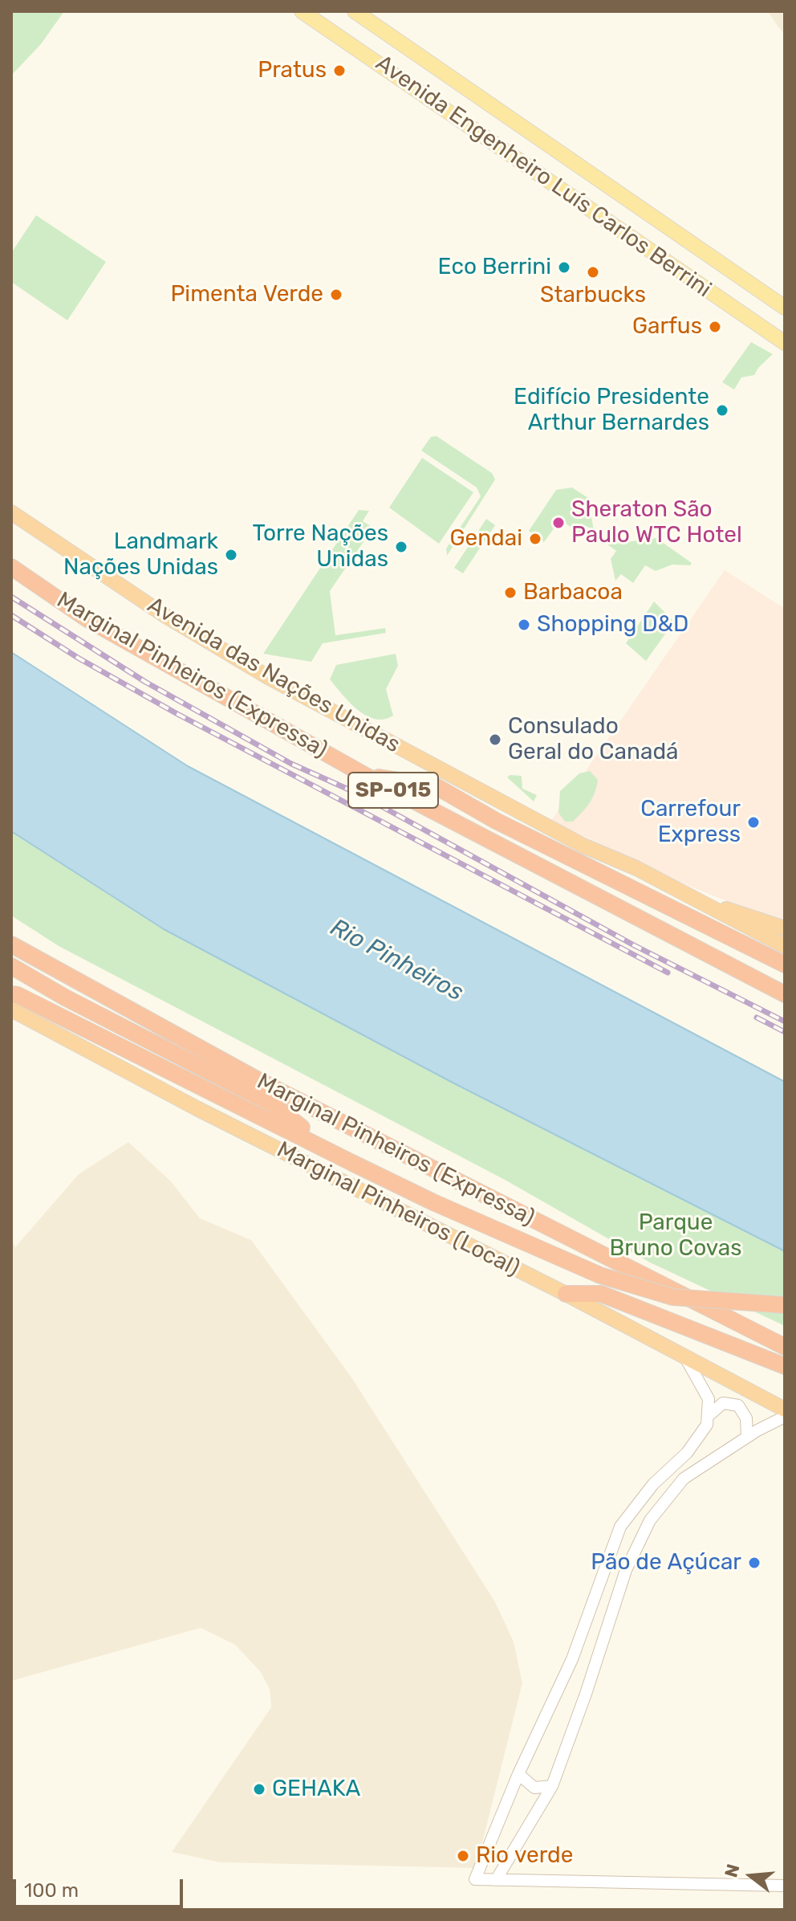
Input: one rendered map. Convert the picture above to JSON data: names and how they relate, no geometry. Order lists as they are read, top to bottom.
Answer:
{
  "streets": {
    "highway": [
      "Marginal Pinheiros (Expressa)",
      "Avenida das Nações Unidas",
      "SP-015",
      "Marginal Pinheiros (Local)"
    ],
    "main road": ["Avenida Engenheiro Luís Carlos Berrini"]
  },
  "water": ["Rio Pinheiros"],
  "parks": ["Parque Bruno Covas"],
  "places": [
    "Pratus",
    "Eco Berrini",
    "Starbucks",
    "Pimenta Verde",
    "Garfus",
    "Edifício Presidente Arthur Bernardes",
    "Sheraton São Paulo WTC Hotel",
    "Gendai",
    "Torre Nações Unidas",
    "Landmark Nações Unidas",
    "Barbacoa",
    "Shopping D&D",
    "Consulado Geral do Canadá",
    "Carrefour Express",
    "Pão de Açúcar",
    "GEHAKA",
    "Rio verde"
  ],
  "scale_bar": "100 m",
  "north": "left"
}
